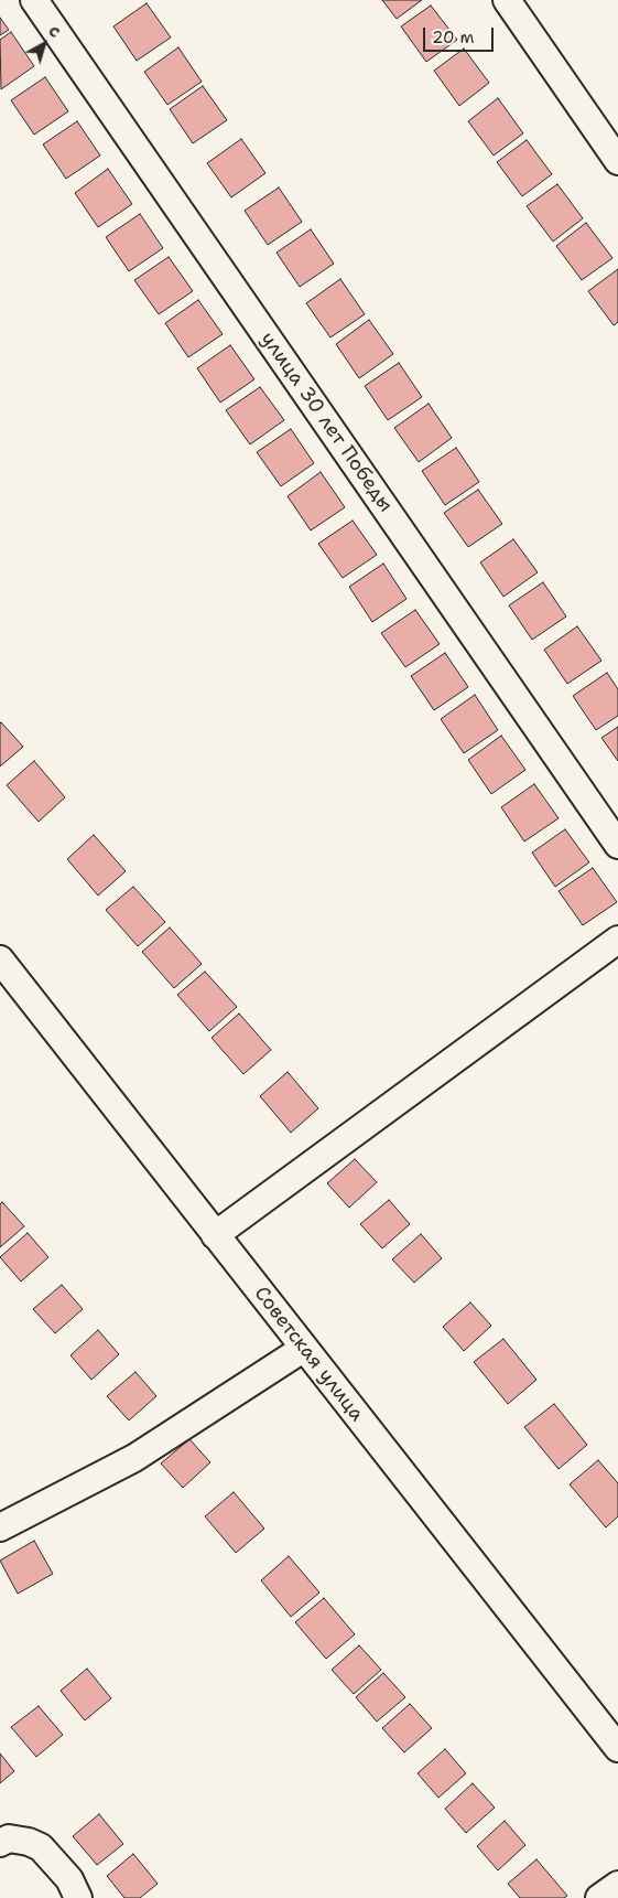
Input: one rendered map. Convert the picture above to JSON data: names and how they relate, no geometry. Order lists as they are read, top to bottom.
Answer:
{
  "streets": {
    "street": ["улица 30 лет Победы", "Советская улица"]
  },
  "scale_bar": "20 m",
  "north": "top right"
}
